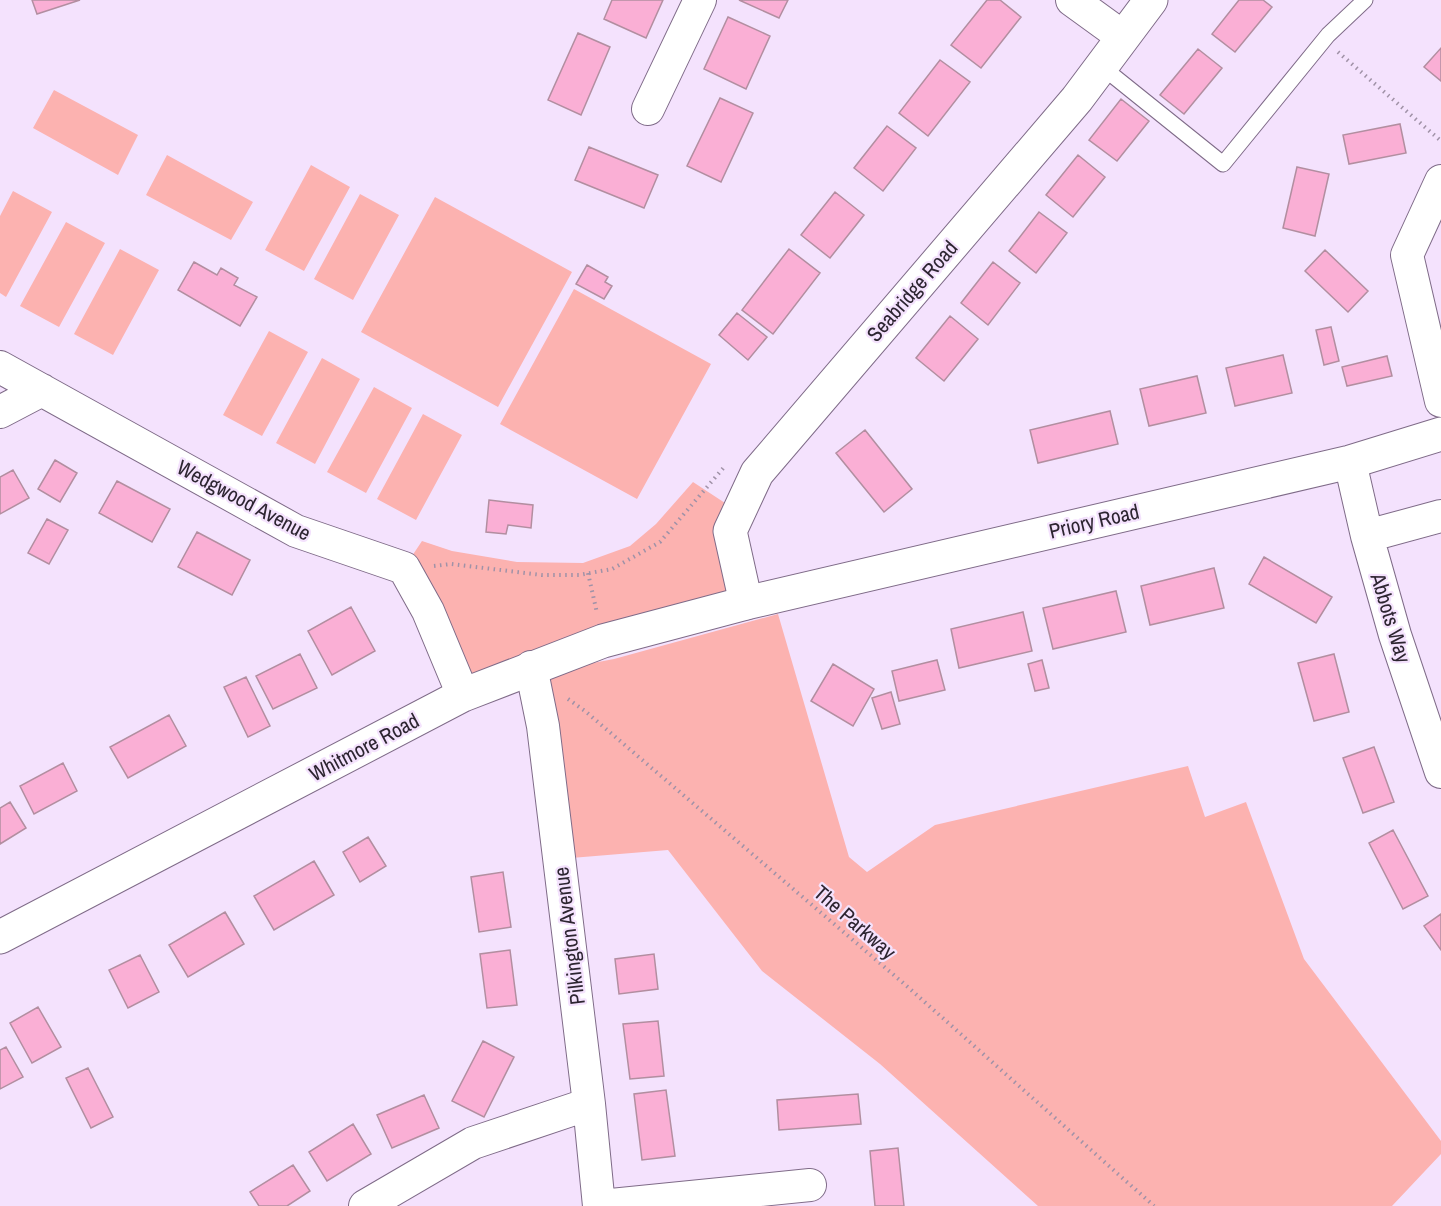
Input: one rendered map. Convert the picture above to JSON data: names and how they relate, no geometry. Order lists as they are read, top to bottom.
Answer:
{
  "streets": {
    "main road": ["Seabridge Road", "Priory Road", "Whitmore Road"],
    "street": ["Wedgwood Avenue", "Abbots Way", "Pilkington Avenue"],
    "path": ["The Parkway"]
  },
  "crossings": [
    ["Seabridge Road", "Priory Road"],
    ["Seabridge Road", "Whitmore Road"],
    ["Priory Road", "Abbots Way"],
    ["Priory Road", "Whitmore Road"],
    ["Whitmore Road", "Pilkington Avenue"]
  ]
}
